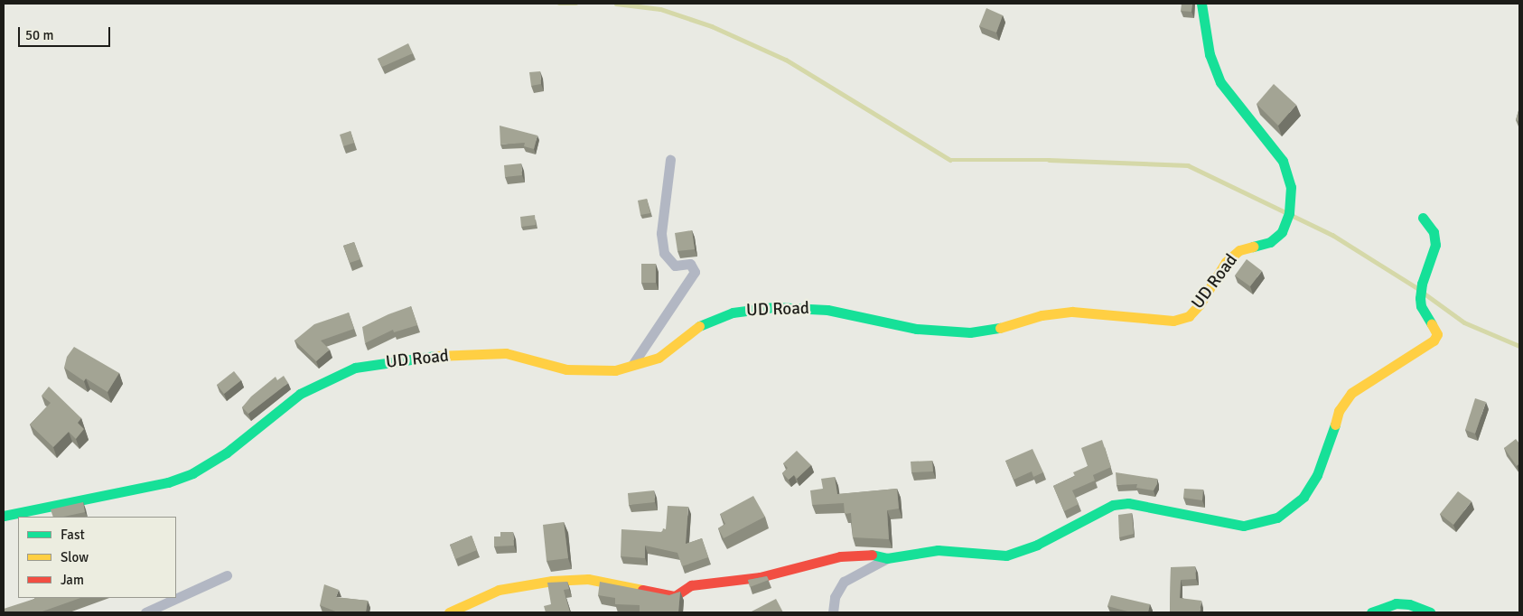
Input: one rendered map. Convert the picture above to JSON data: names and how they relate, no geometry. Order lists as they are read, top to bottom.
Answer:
{
  "streets": {
    "main road": ["UD Road"]
  },
  "legend": ["Fast", "Slow", "Jam"],
  "scale_bar": "50 m"
}
